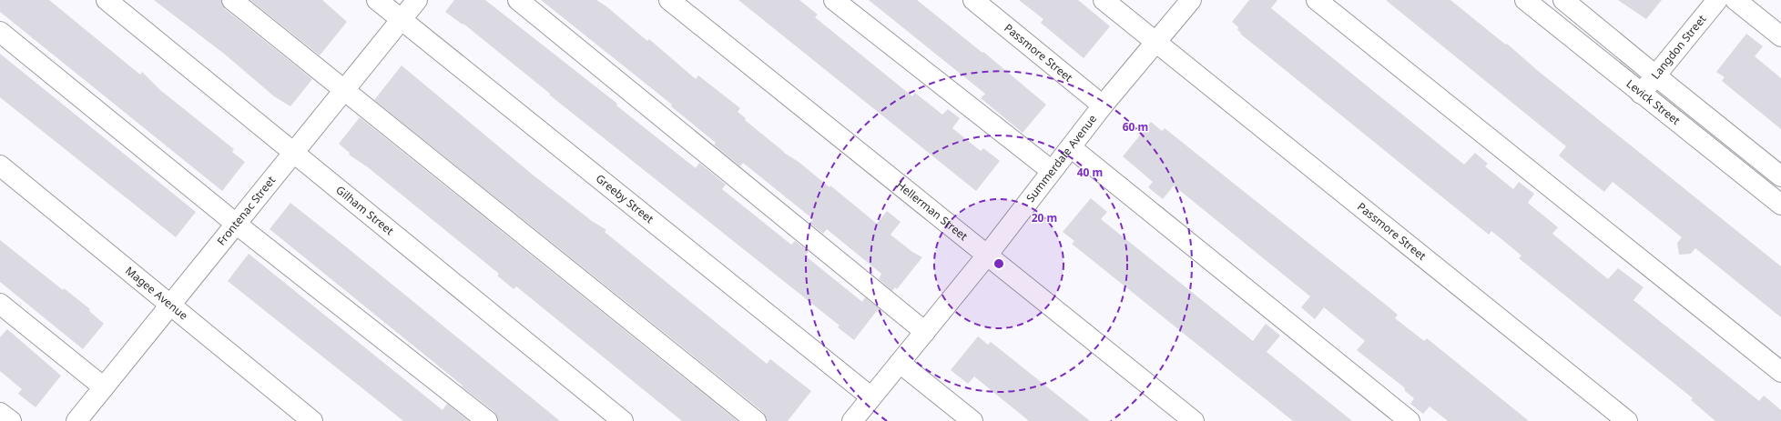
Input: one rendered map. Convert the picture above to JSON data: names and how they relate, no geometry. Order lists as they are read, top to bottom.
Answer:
{
  "streets": {
    "street": [
      "Langdon Street",
      "Passmore Street",
      "Levick Street",
      "Summerdale Avenue",
      "Greeby Street",
      "Gilham Street",
      "Frontenac Street",
      "Hellerman Street",
      "Magee Avenue"
    ]
  },
  "crossings": [
    ["Langdon Street", "Levick Street"],
    ["Passmore Street", "Summerdale Avenue"],
    ["Summerdale Avenue", "Greeby Street"],
    ["Summerdale Avenue", "Hellerman Street"],
    ["Greeby Street", "Frontenac Street"],
    ["Gilham Street", "Frontenac Street"],
    ["Frontenac Street", "Magee Avenue"]
  ],
  "rings": ["60 m", "40 m", "20 m"]
}
